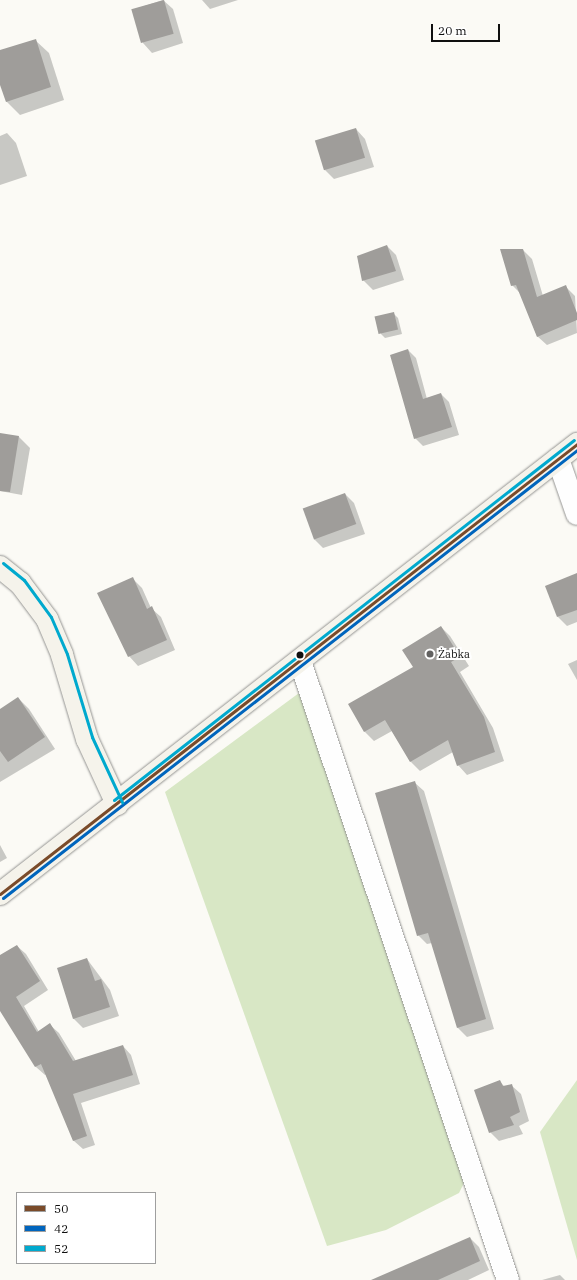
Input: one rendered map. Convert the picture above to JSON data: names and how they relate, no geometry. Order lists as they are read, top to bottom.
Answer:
{
  "places": ["Żabka"],
  "lines": ["transit line 52", "transit line 50", "transit line 42"],
  "legend": ["50", "42", "52"],
  "scale_bar": "20 m"
}
